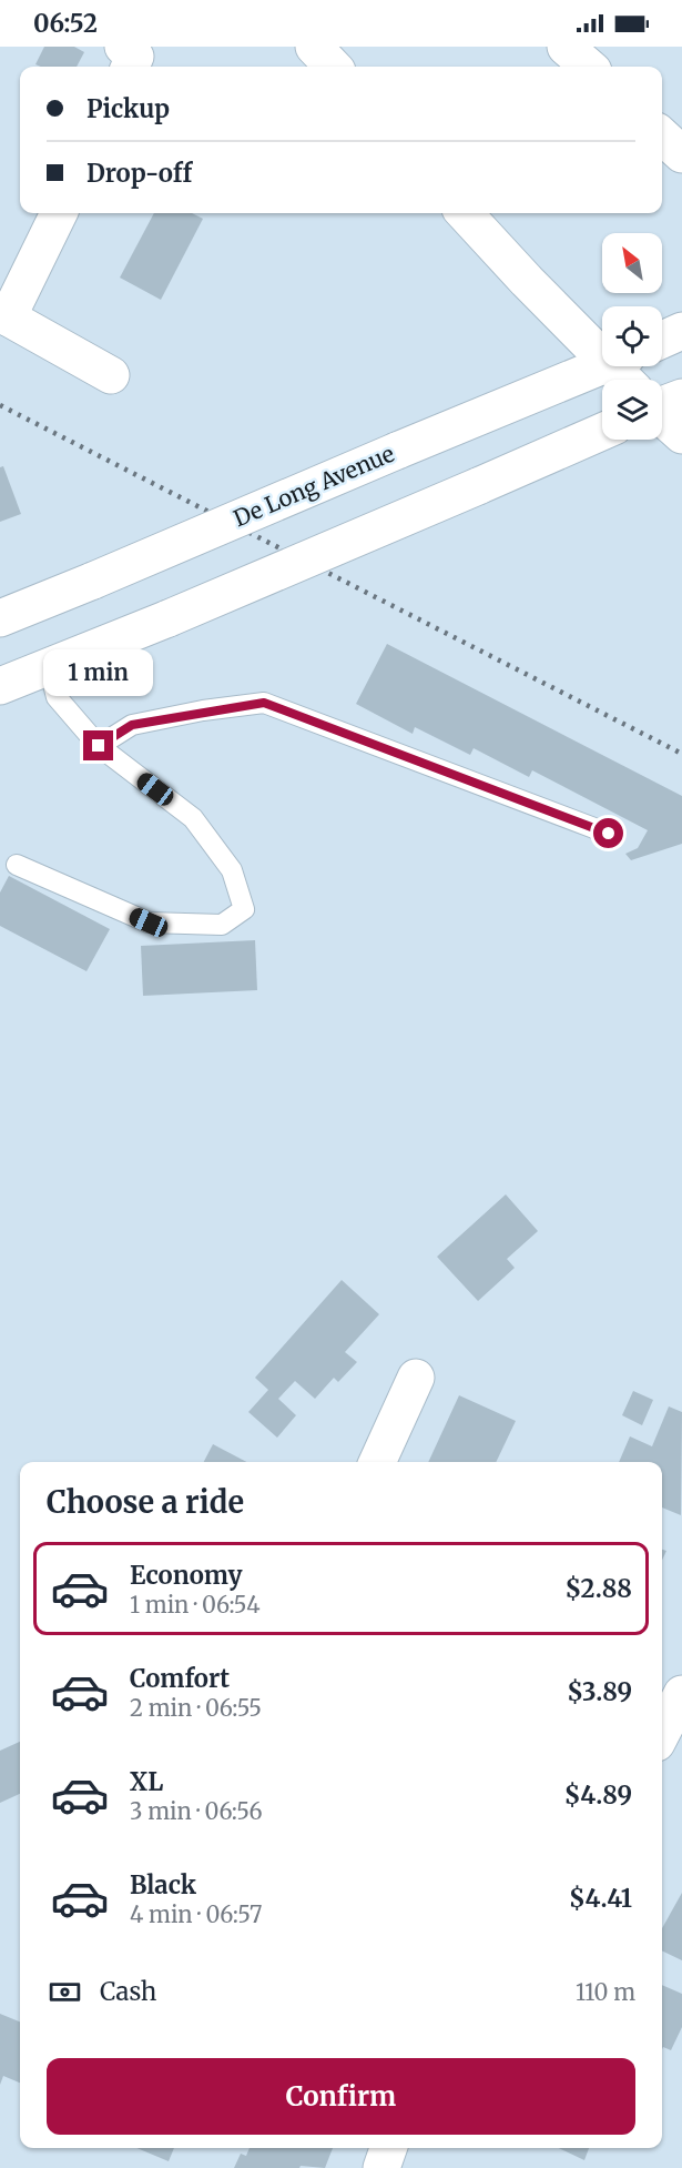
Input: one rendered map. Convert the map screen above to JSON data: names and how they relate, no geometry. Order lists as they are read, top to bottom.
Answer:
{
  "streets": {
    "main road": ["De Long Avenue"]
  },
  "north": "top left",
  "page": {
    "status": "06:52",
    "banner": ["Pickup", "Drop-off"],
    "bubble": "1 min",
    "heading": "Choose a ride",
    "list": [
      {
        "name": "Economy",
        "note": "1 min · 06:54",
        "value": "$2.88"
      },
      {
        "name": "Comfort",
        "note": "2 min · 06:55",
        "value": "$3.89"
      },
      {
        "name": "XL",
        "note": "3 min · 06:56",
        "value": "$4.89"
      },
      {
        "name": "Black",
        "note": "4 min · 06:57",
        "value": "$4.41"
      }
    ],
    "pay": ["Cash", "110 m"],
    "buttons": "Confirm"
  }
}
